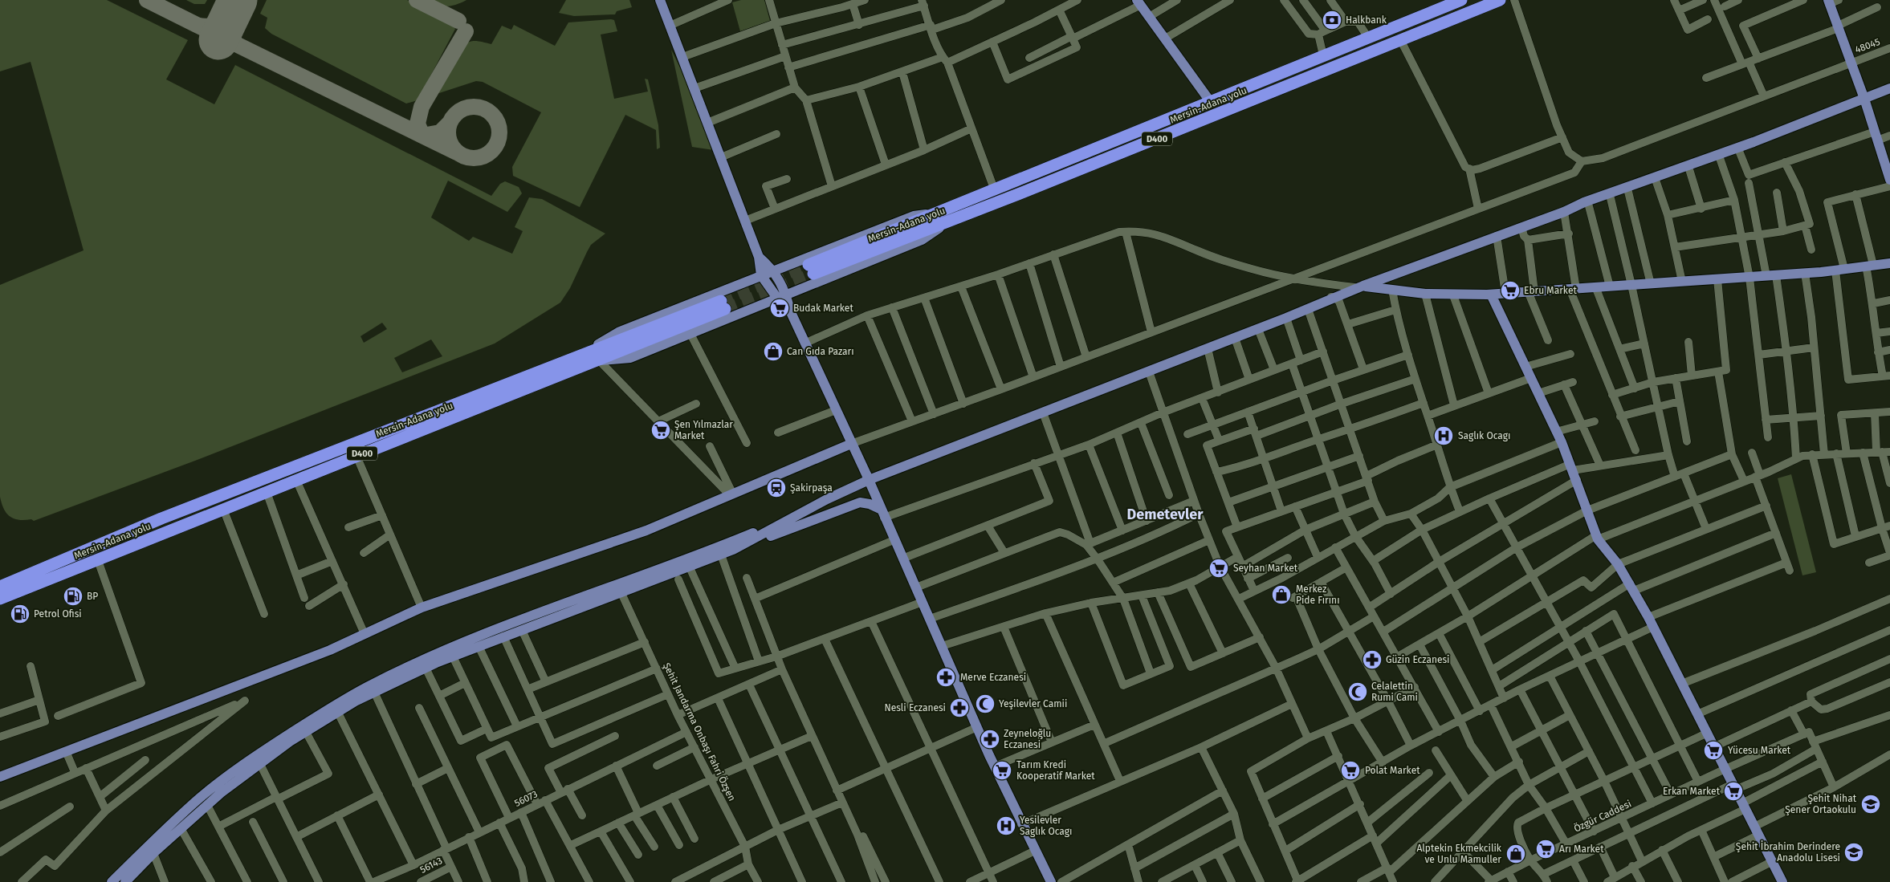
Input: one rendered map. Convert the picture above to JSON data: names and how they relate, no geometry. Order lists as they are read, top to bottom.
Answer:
{
  "streets": {
    "highway": ["Mersin-Adana yolu", "D400"],
    "street": [
      "48045",
      "Şehit Jandarma Onbaşı Fahri Özşen",
      "56073",
      "Özgür Caddesi",
      "56143"
    ]
  },
  "crossings": [
    ["Şehit Jandarma Onbaşı Fahri Özşen", "56073"]
  ],
  "districts": ["Demetevler"],
  "places": {
    "bank": ["Halkbank"],
    "supermarket": [
      "Ebru Market",
      "Budak Market",
      "Şen Yılmazlar Market",
      "Seyhan Market",
      "Yücesu Market",
      "Tarım Kredi Kooperatif Market",
      "Polat Market",
      "Erkan Market",
      "Arı Market"
    ],
    "shop": ["Can Gıda Pazarı", "Merkez Pide Fırını", "Alptekin Ekmekcilik ve Unlu Mamuller"],
    "hospital": ["Saglık Ocagı", "Yesilevler Saglık Ocagı"],
    "station": ["Şakirpaşa"],
    "fuel station": ["BP", "Petrol Ofisi"],
    "pharmacy": [
      "Güzin Eczanesi",
      "Merve Eczanesi",
      "Nesli Eczanesi",
      "Zeyneloğlu Eczanesi"
    ],
    "mosque": ["Celalettin Rumi Cami", "Yeşilevler Camii"],
    "school or university": ["Şehit Nihat Şener Ortaokulu", "Şehit İbrahim Derindere Anadolu Lisesi"]
  }
}
